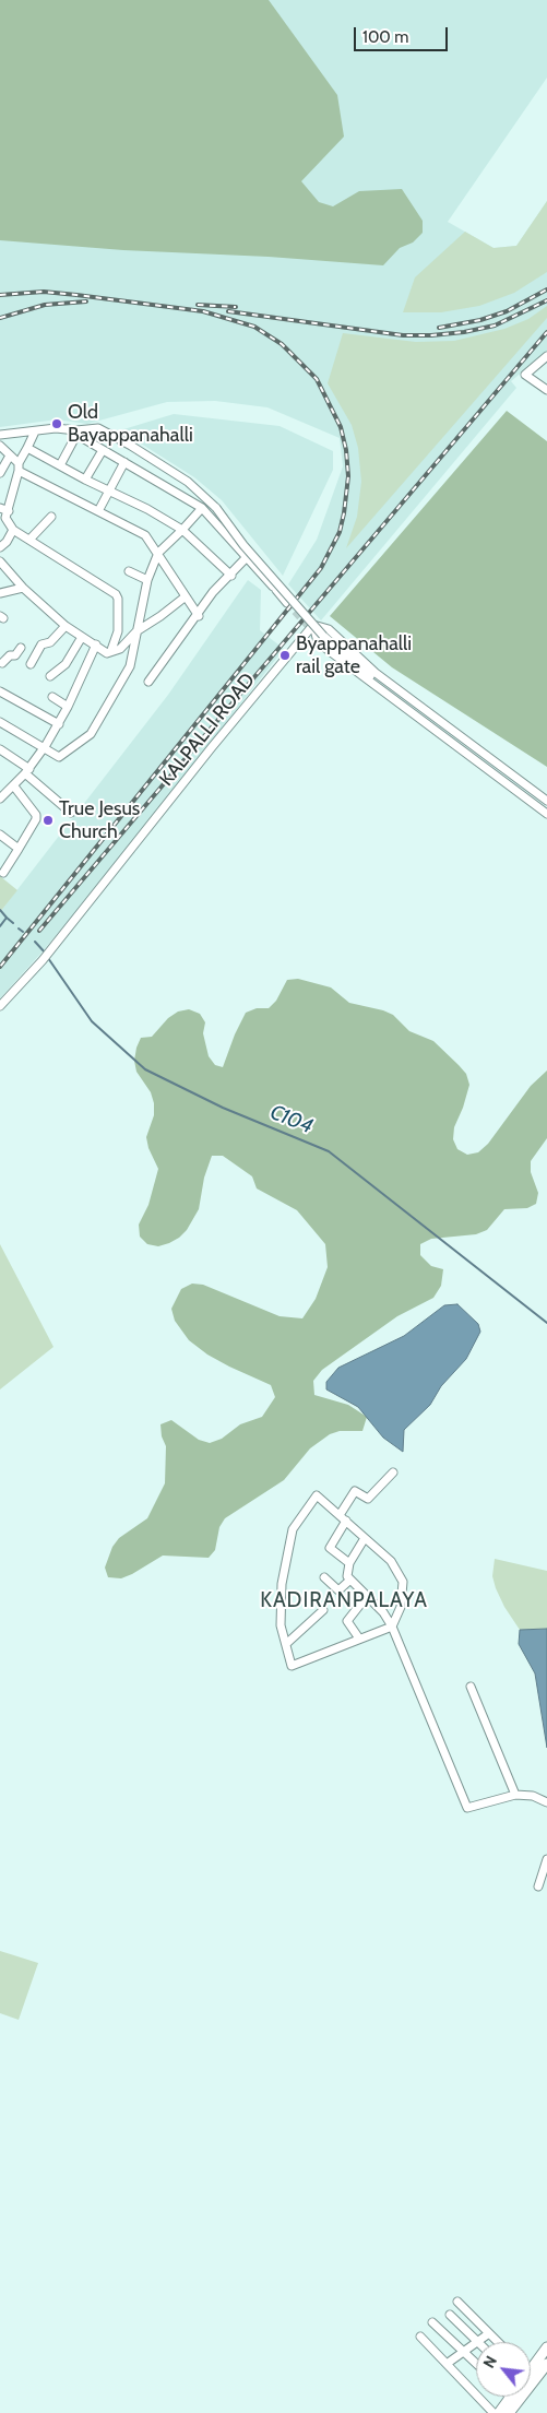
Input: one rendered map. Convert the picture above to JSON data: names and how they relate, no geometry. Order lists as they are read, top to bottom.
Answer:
{
  "streets": {
    "street": ["KALPALLI ROAD"]
  },
  "districts": ["KADIRANPALAYA"],
  "water": ["C104"],
  "places": ["Old Bayappanahalli", "Byappanahalli rail gate", "True Jesus Church"],
  "scale_bar": "100 m",
  "north": "top left"
}
